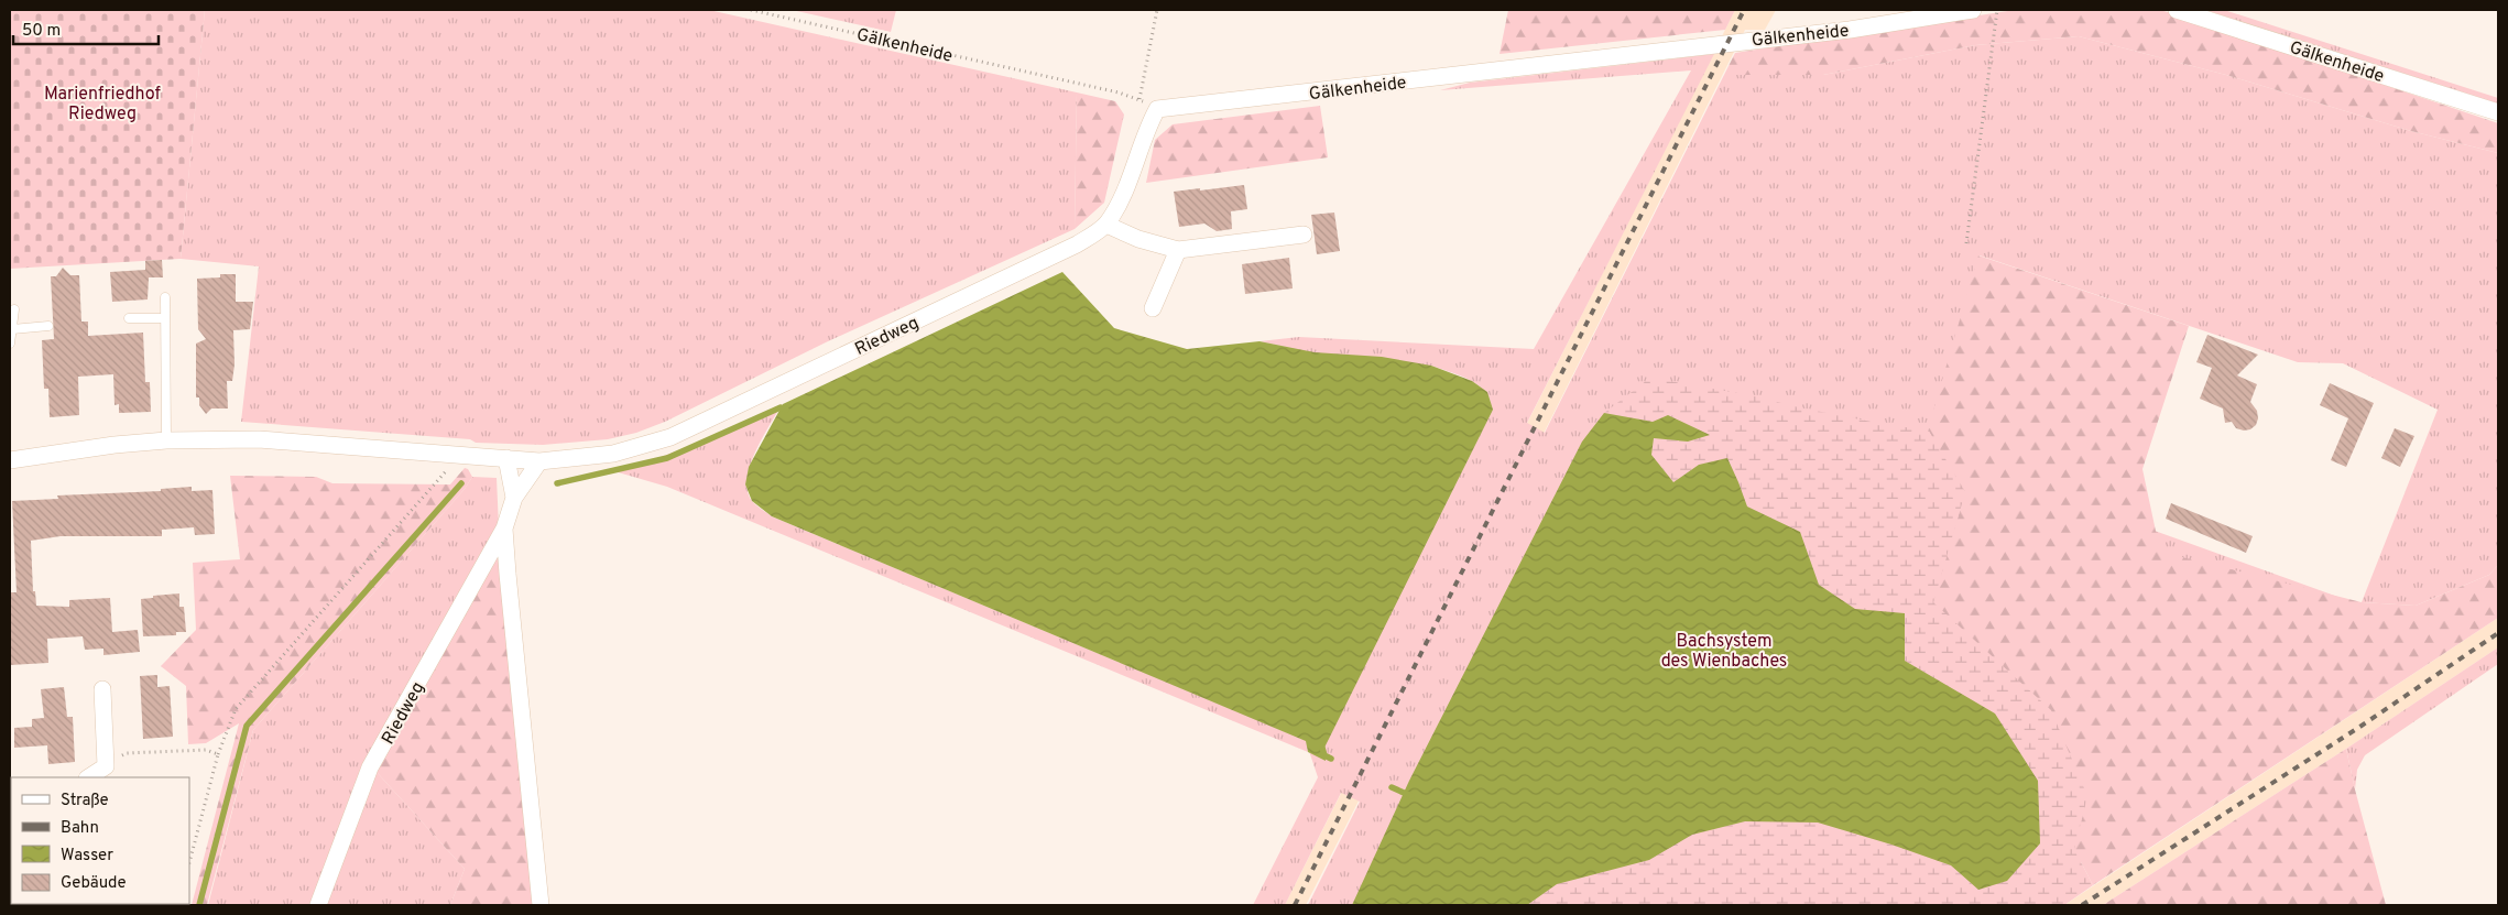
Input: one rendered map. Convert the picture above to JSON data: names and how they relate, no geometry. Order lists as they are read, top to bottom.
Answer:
{
  "streets": {
    "street": ["Gälkenheide", "Riedweg"]
  },
  "crossings": [
    ["Gälkenheide", "Riedweg"]
  ],
  "parks": ["Marienfriedhof Riedweg", "Bachsystem des Wienbaches"],
  "legend": [
    "Straße",
    "Bahn",
    "Wasser",
    "Gebäude"
  ],
  "scale_bar": "50 m"
}
